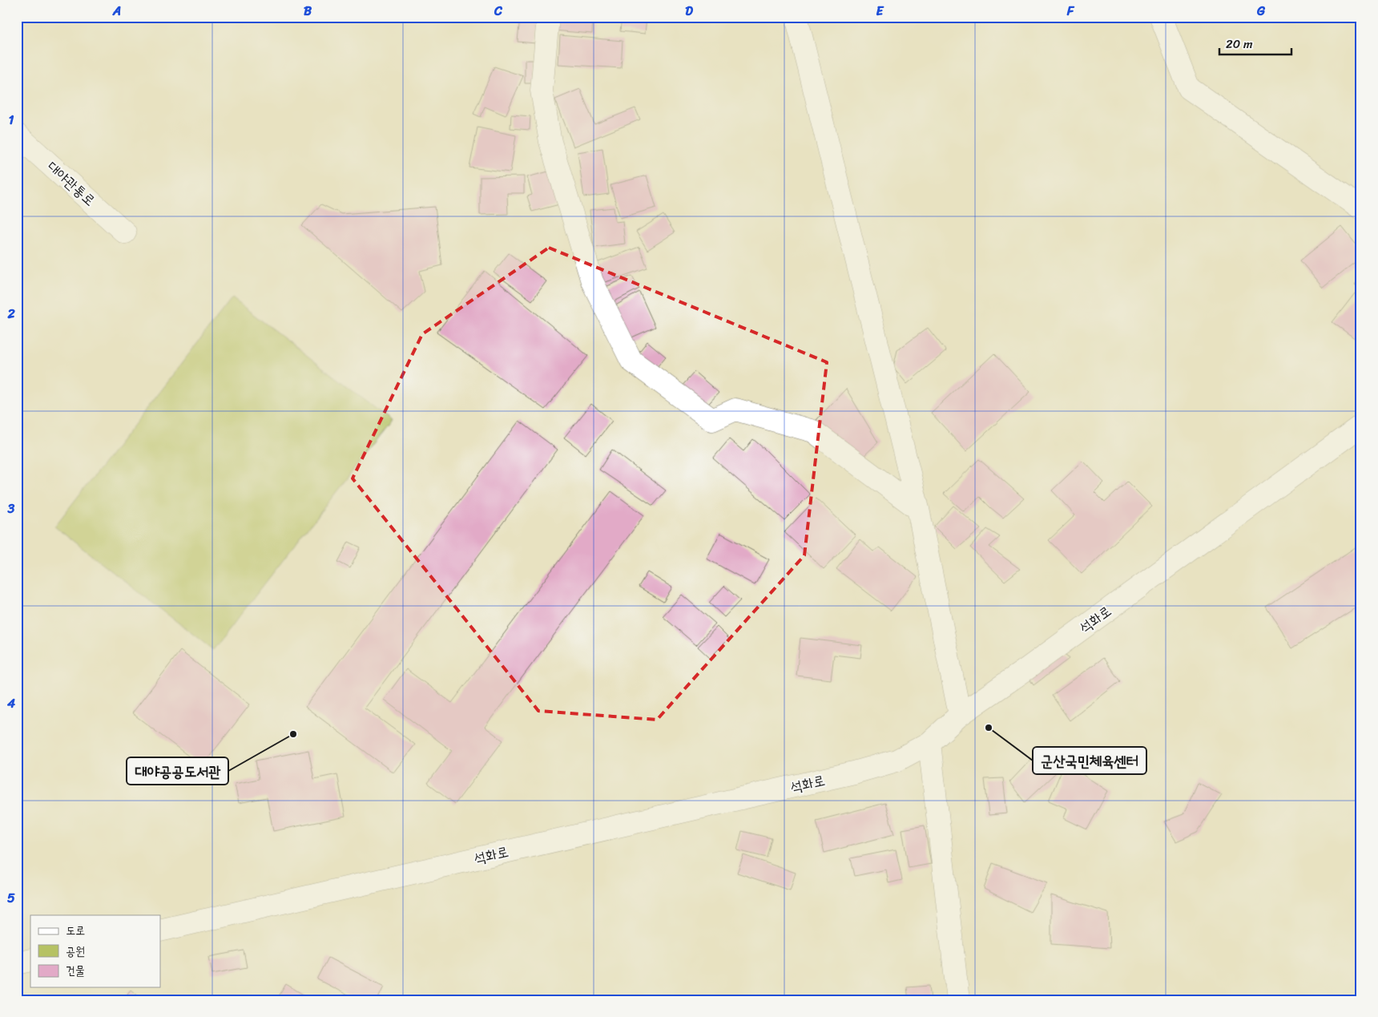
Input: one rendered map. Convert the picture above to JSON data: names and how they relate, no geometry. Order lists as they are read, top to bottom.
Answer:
{
  "streets": {
    "street": ["대야관통로", "석화로"]
  },
  "places": ["군산국민체육센터", "대야공공도서관"],
  "legend": ["도로", "공원", "건물"],
  "scale_bar": "20 m",
  "grid": {
    "columns": [
      "A",
      "B",
      "C",
      "D",
      "E",
      "F",
      "G"
    ],
    "rows": [
      "1",
      "2",
      "3",
      "4",
      "5"
    ]
  }
}
